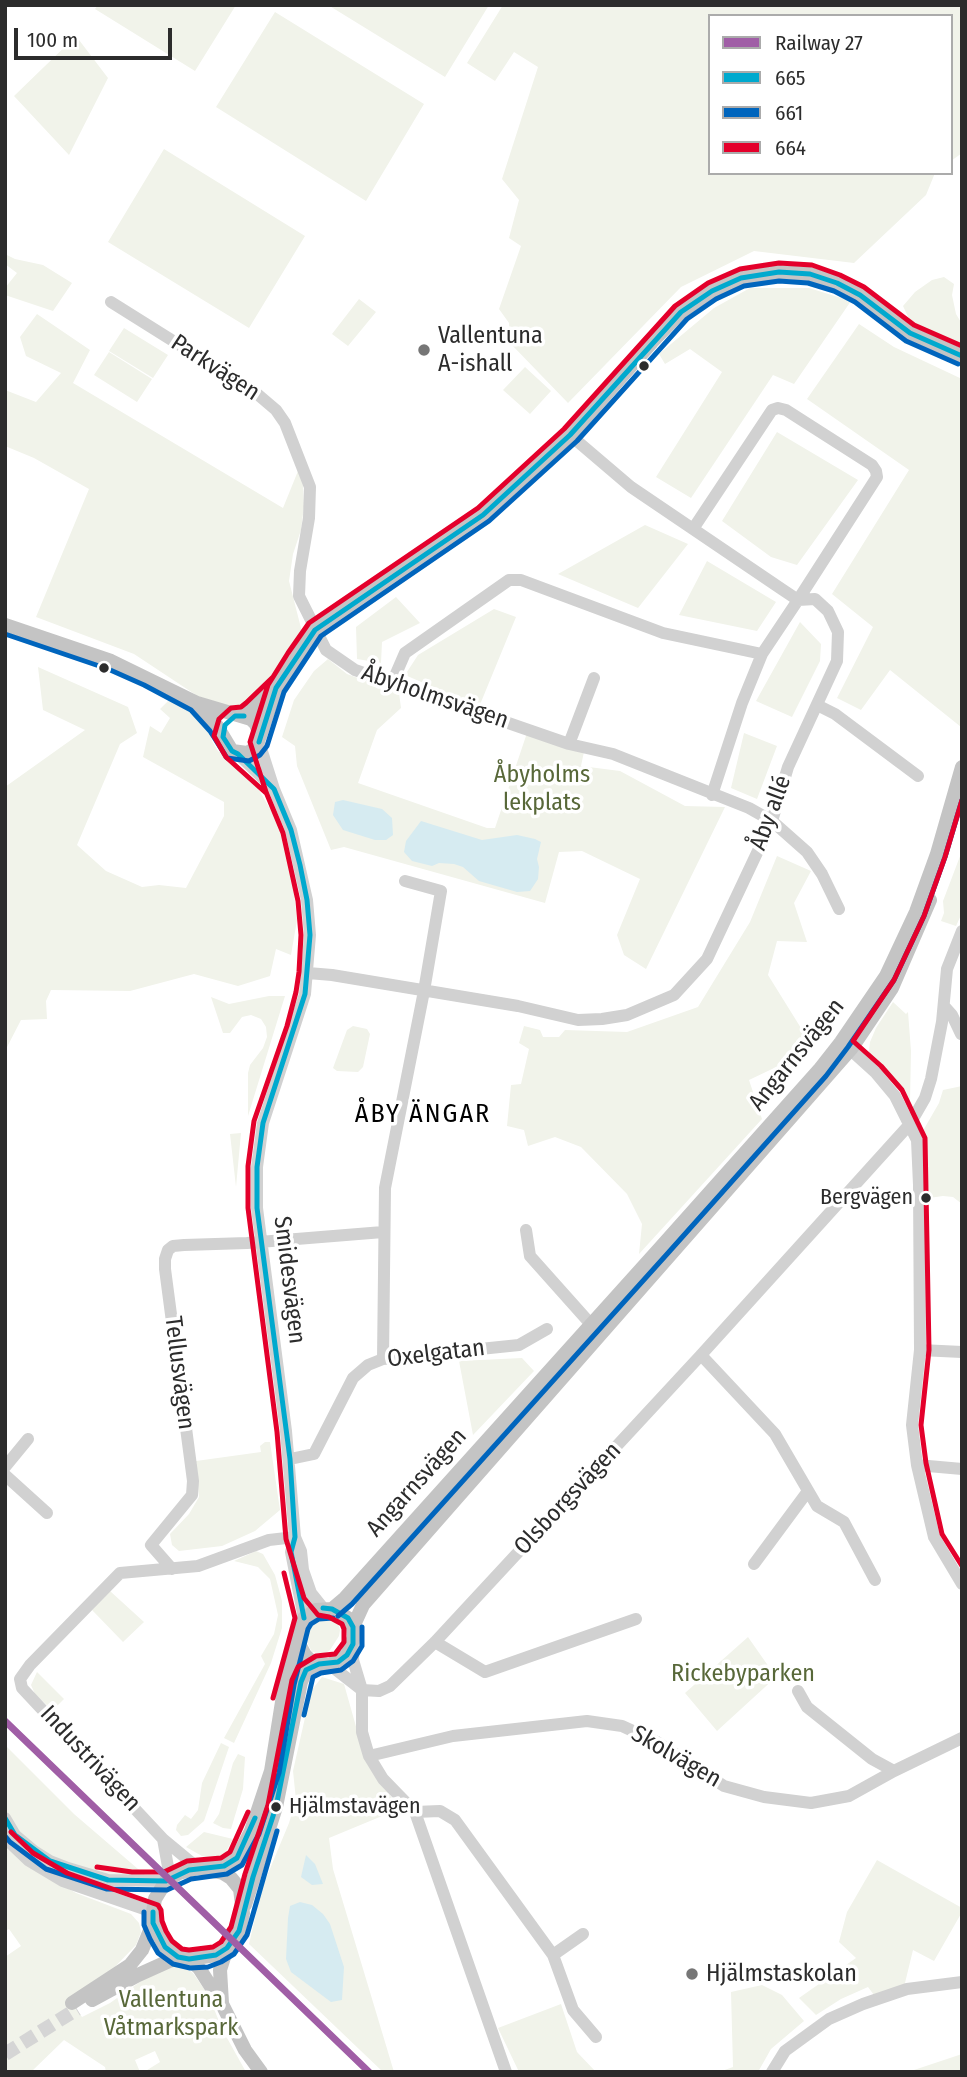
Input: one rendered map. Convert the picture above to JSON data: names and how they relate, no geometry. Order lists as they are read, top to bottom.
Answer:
{
  "streets": {
    "main road": ["Angarnsvägen"],
    "street": [
      "Parkvägen",
      "Åbyholmsvägen",
      "Åby allé",
      "Smidesvägen",
      "Oxelgatan",
      "Tellusvägen",
      "Olsborgsvägen",
      "Skolvägen",
      "Industrivägen"
    ]
  },
  "crossings": [
    ["Parkvägen", "Åbyholmsvägen"],
    ["Åbyholmsvägen", "Åby allé"],
    ["Åby allé", "Smidesvägen"],
    ["Angarnsvägen", "Smidesvägen"],
    ["Smidesvägen", "Oxelgatan"],
    ["Smidesvägen", "Tellusvägen"],
    ["Tellusvägen", "Industrivägen"]
  ],
  "districts": ["ÅBY ÄNGAR"],
  "parks": ["Åbyholms lekplats", "Rickebyparken", "Vallentuna Våtmarkspark"],
  "places": [
    "Vallentuna A-ishall",
    "Bergvägen",
    "Hjälmstavägen",
    "Hjälmstaskolan"
  ],
  "lines": [
    "transit line 664",
    "transit line 665",
    "transit line 661",
    "rail line 27"
  ],
  "legend": [
    "Railway 27",
    "665",
    "661",
    "664"
  ],
  "scale_bar": "100 m"
}
